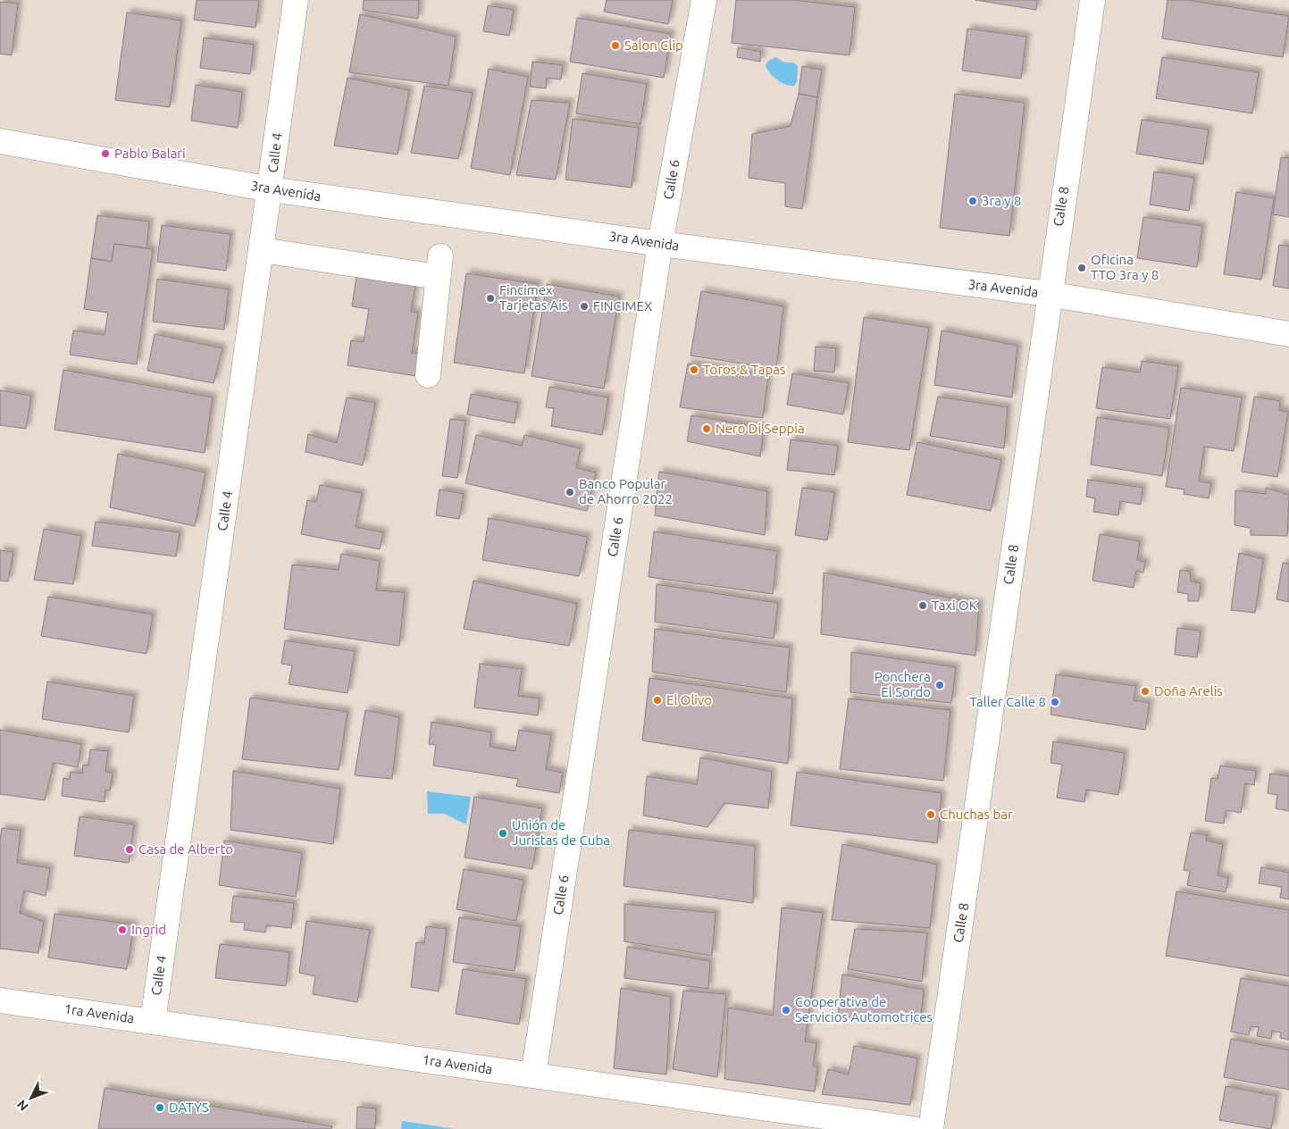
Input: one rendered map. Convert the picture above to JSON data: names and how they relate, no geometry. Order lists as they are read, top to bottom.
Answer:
{
  "streets": {
    "street": [
      "Calle 4",
      "Calle 6",
      "3ra Avenida",
      "Calle 8",
      "1ra Avenida"
    ]
  },
  "crossings": [
    ["Calle 4", "3ra Avenida"],
    ["Calle 4", "1ra Avenida"],
    ["Calle 6", "3ra Avenida"],
    ["Calle 6", "1ra Avenida"],
    ["3ra Avenida", "Calle 8"]
  ],
  "places": [
    "Salon Clip",
    "Pablo Balari",
    "3ra y 8",
    "Oficina TTO 3ra y 8",
    "Fincimex Tarjetas Ais",
    "FINCIMEX",
    "Toros & Tapas",
    "Nero Di Seppia",
    "Banco Popular de Ahorro 2022",
    "Taxi OK",
    "Ponchera El Sordo",
    "Doña Arelis",
    "El Olivo",
    "Taller Calle 8",
    "Chuchas bar",
    "Unión de Juristas de Cuba",
    "Casa de Alberto",
    "Ingrid",
    "Cooperativa de Servicios Automotrices",
    "DATYS"
  ],
  "north": "bottom left"
}
